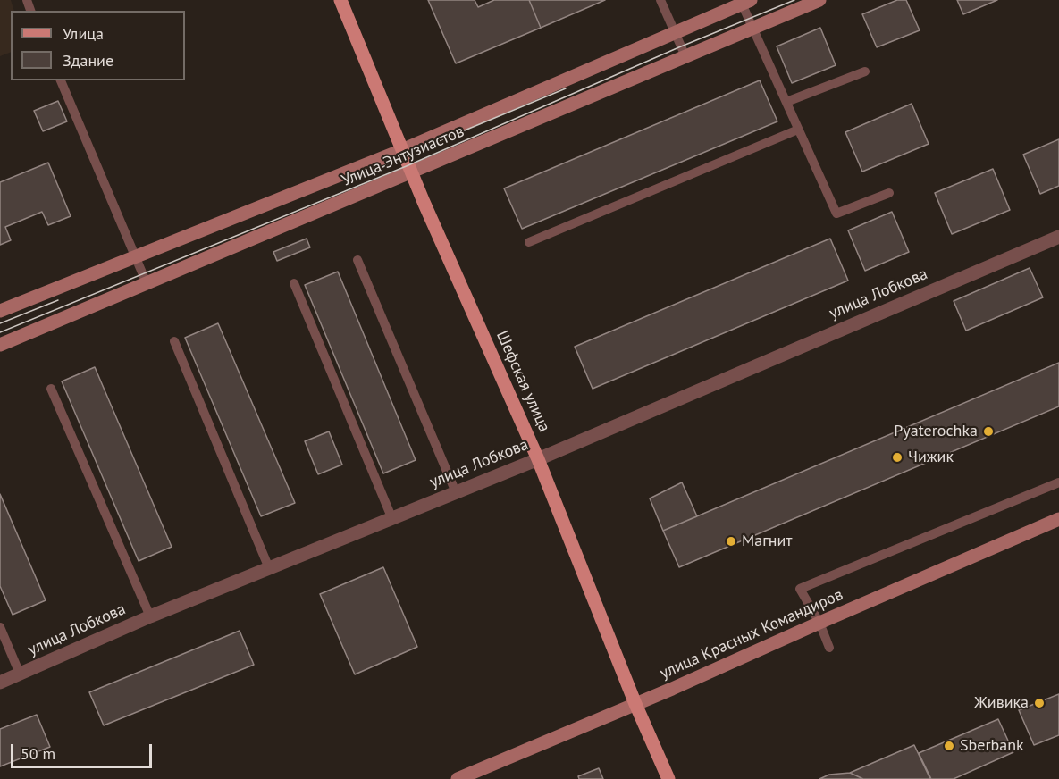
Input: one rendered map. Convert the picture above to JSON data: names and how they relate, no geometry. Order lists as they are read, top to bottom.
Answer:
{
  "streets": {
    "main road": ["Шефская улица"],
    "street": ["Улица Энтузиастов", "улица Лобкова", "улица Красных Командиров"]
  },
  "crossings": [
    ["Улица Энтузиастов", "Шефская улица"],
    ["улица Лобкова", "Шефская улица"],
    ["Шефская улица", "улица Красных Командиров"]
  ],
  "places": [
    "Pyaterochka",
    "Чижик",
    "Магнит",
    "Живика",
    "Sberbank"
  ],
  "legend": ["Улица", "Здание"],
  "scale_bar": "50 m"
}
